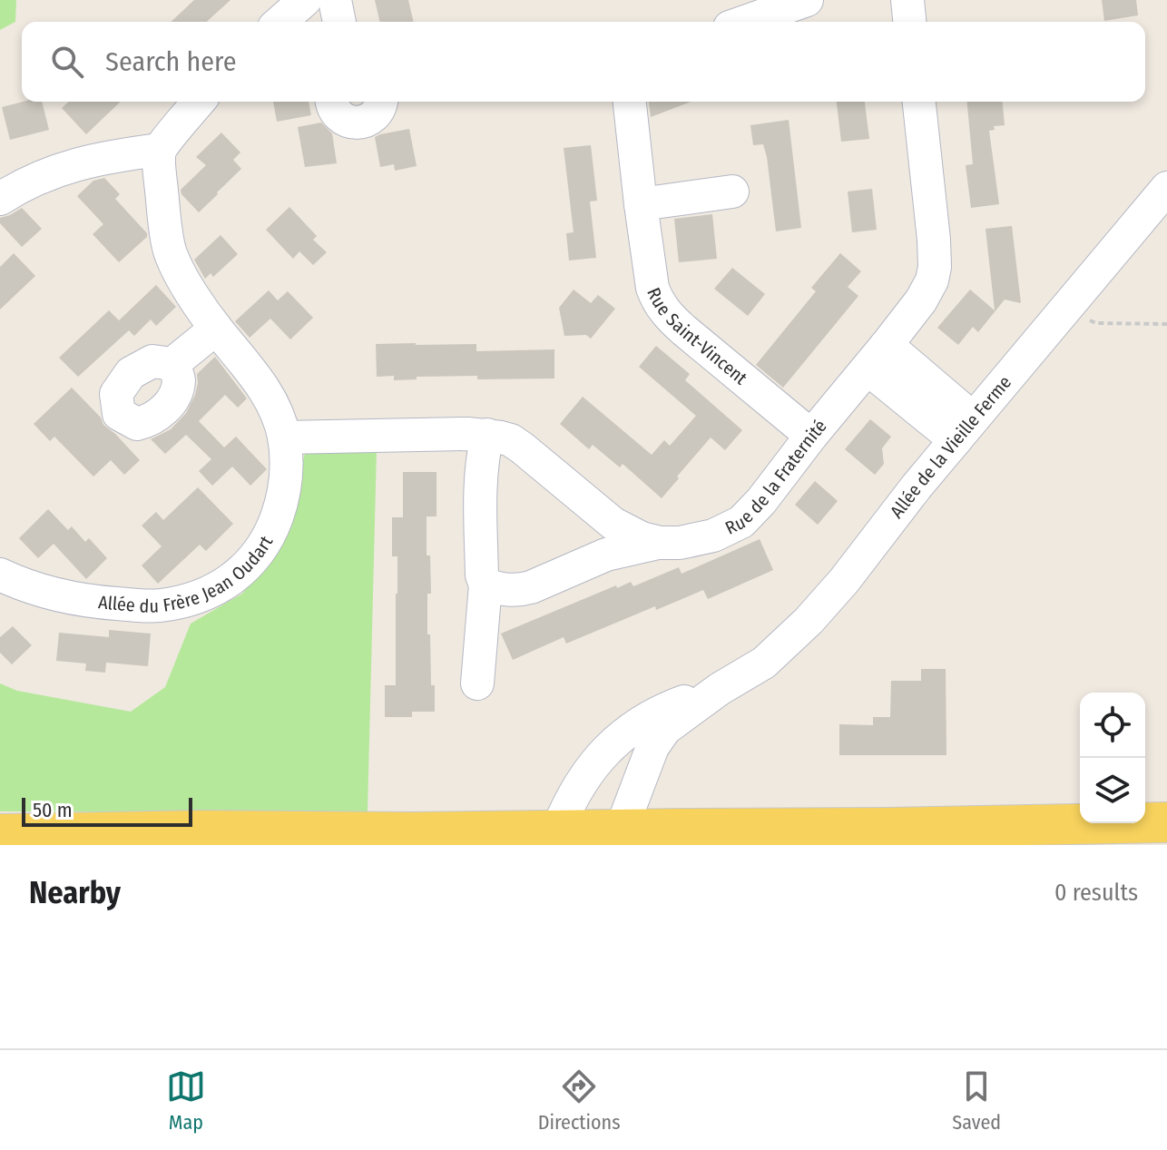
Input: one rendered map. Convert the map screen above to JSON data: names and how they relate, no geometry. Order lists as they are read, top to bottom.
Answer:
{
  "streets": {
    "street": [
      "Rue Saint-Vincent",
      "Allée de la Vieille Ferme",
      "Rue de la Fraternité",
      "Allée du Frère Jean Oudart"
    ]
  },
  "crossings": [
    ["Rue Saint-Vincent", "Rue de la Fraternité"],
    ["Rue de la Fraternité", "Allée du Frère Jean Oudart"]
  ],
  "scale_bar": "50 m",
  "page": {
    "search": "Search here",
    "scale": "50 m",
    "heading": ["Nearby", "0 results"],
    "nav": ["Map", "Directions", "Saved"]
  }
}
